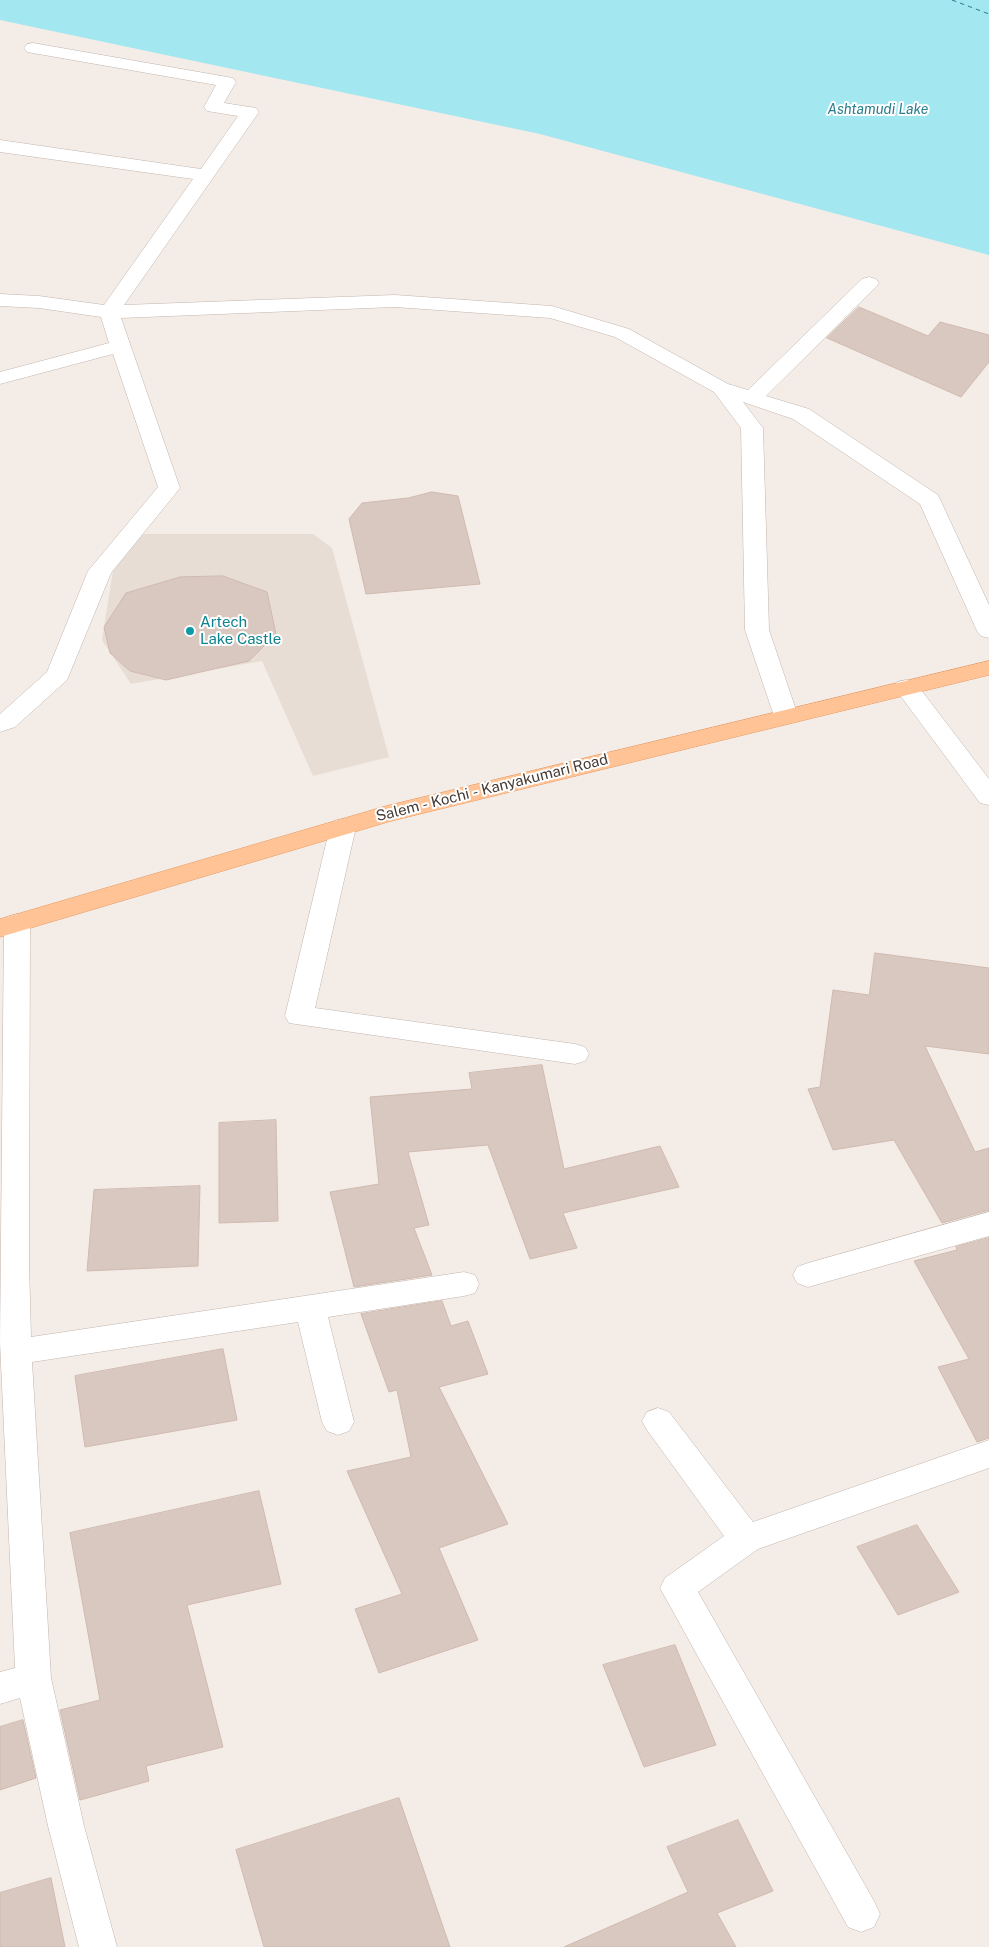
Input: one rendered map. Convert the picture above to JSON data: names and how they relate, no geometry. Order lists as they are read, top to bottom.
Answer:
{
  "streets": {
    "main road": ["Salem - Kochi - Kanyakumari Road"]
  },
  "water": ["Ashtamudi Lake"],
  "places": ["Artech Lake Castle"]
}
